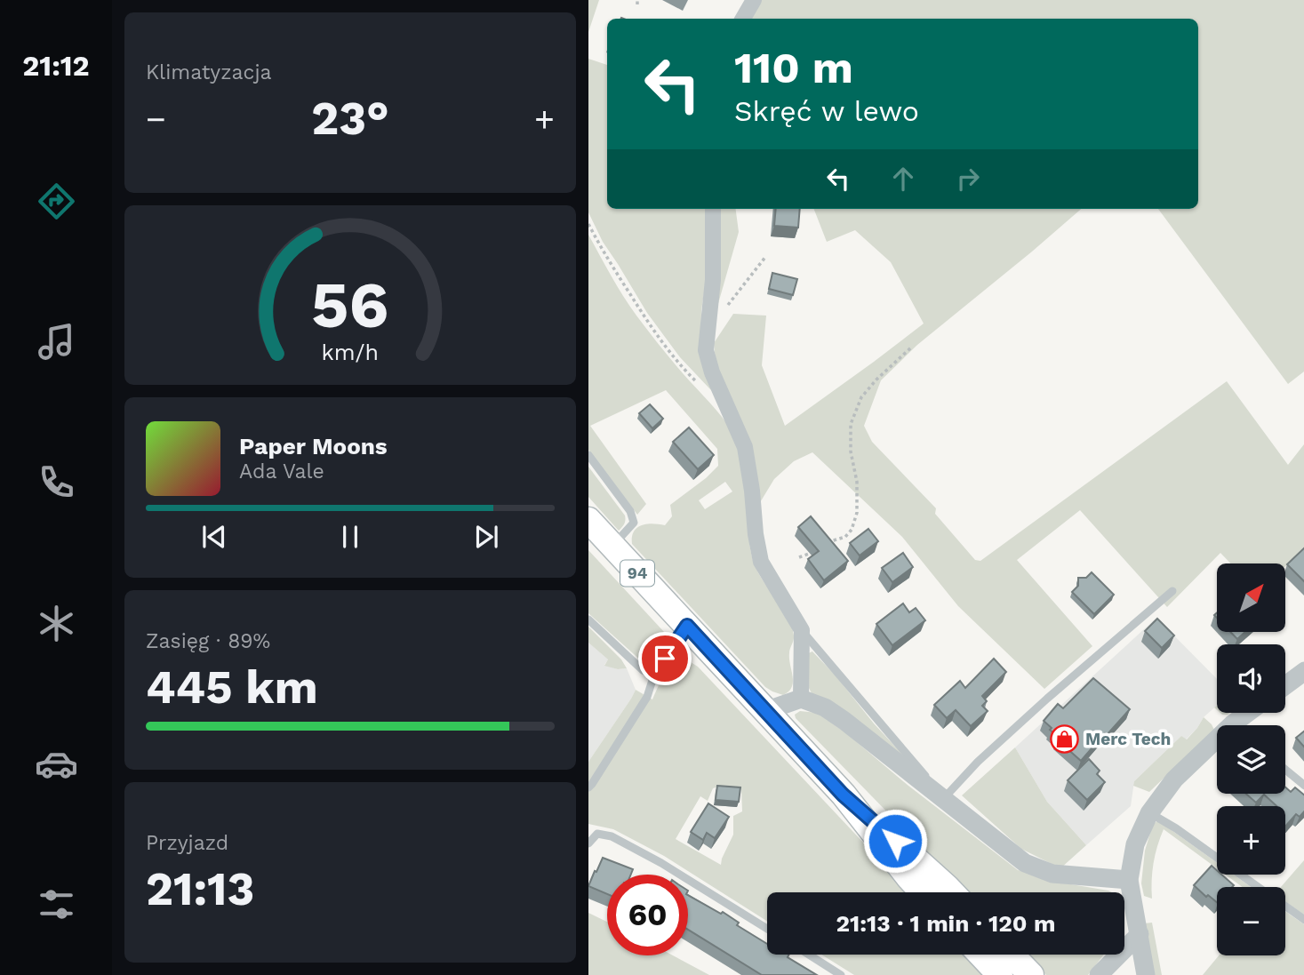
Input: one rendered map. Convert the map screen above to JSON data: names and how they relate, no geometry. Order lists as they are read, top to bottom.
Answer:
{
  "streets": {
    "main road": ["94"]
  },
  "places": {
    "shop": ["Merc Tech"]
  },
  "north": "top right",
  "page": {
    "tabs": "21:12",
    "tile": [
      "Klimatyzacja",
      ["Zasięg · 89%", "445 km"],
      ["Przyjazd", "21:13"]
    ],
    "turn": ["110 m", "Skręć w lewo"],
    "heat": ["−", "23°", "+"],
    "song": ["Paper Moons", "Ada Vale"],
    "map_buttons": ["+", "−"],
    "limit": "60",
    "trip": "21:13 · 1 min · 120 m",
    "gauge": ["56", "km/h"]
  }
}
